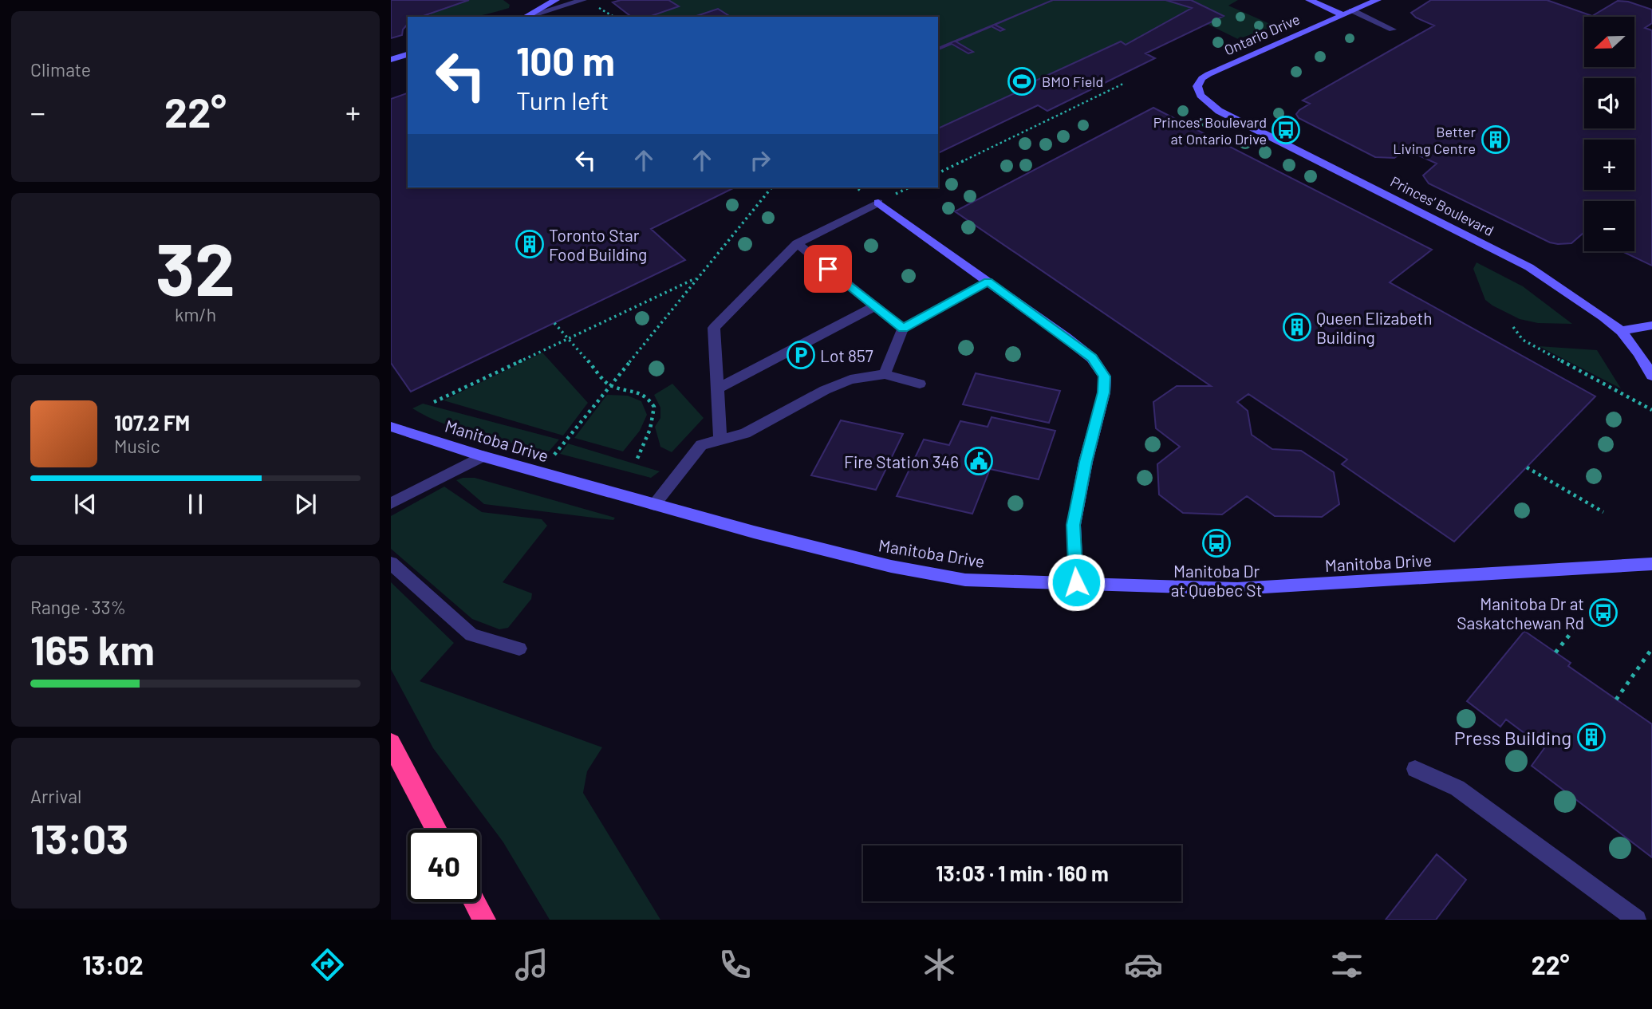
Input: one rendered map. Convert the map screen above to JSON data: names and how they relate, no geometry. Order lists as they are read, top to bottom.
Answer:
{
  "streets": {
    "street": ["Ontario Drive", "Princes' Boulevard", "Manitoba Drive"]
  },
  "crossings": [
    ["Ontario Drive", "Princes' Boulevard"]
  ],
  "places": {
    "sports": ["BMO Field"],
    "bus stop": ["Princes' Boulevard at Ontario Drive", "Manitoba Dr at Quebec St", "Manitoba Dr at Saskatchewan Rd"],
    "building": [
      "Better Living Centre",
      "Toronto Star Food Building",
      "Queen Elizabeth Building",
      "Press Building"
    ],
    "parking": ["Lot 857"],
    "public building": ["Fire Station 346"]
  },
  "north": "left",
  "page": {
    "tile": [
      "Climate",
      ["32", "km/h"],
      ["Range · 33%", "165 km"],
      ["Arrival", "13:03"]
    ],
    "map_buttons": ["+", "−"],
    "turn": ["100 m", "Turn left"],
    "heat": ["−", "22°", "+"],
    "song": ["107.2 FM", "Music"],
    "limit": "40",
    "trip": "13:03 · 1 min · 160 m",
    "tabs": ["13:02", "22°"]
  }
}
